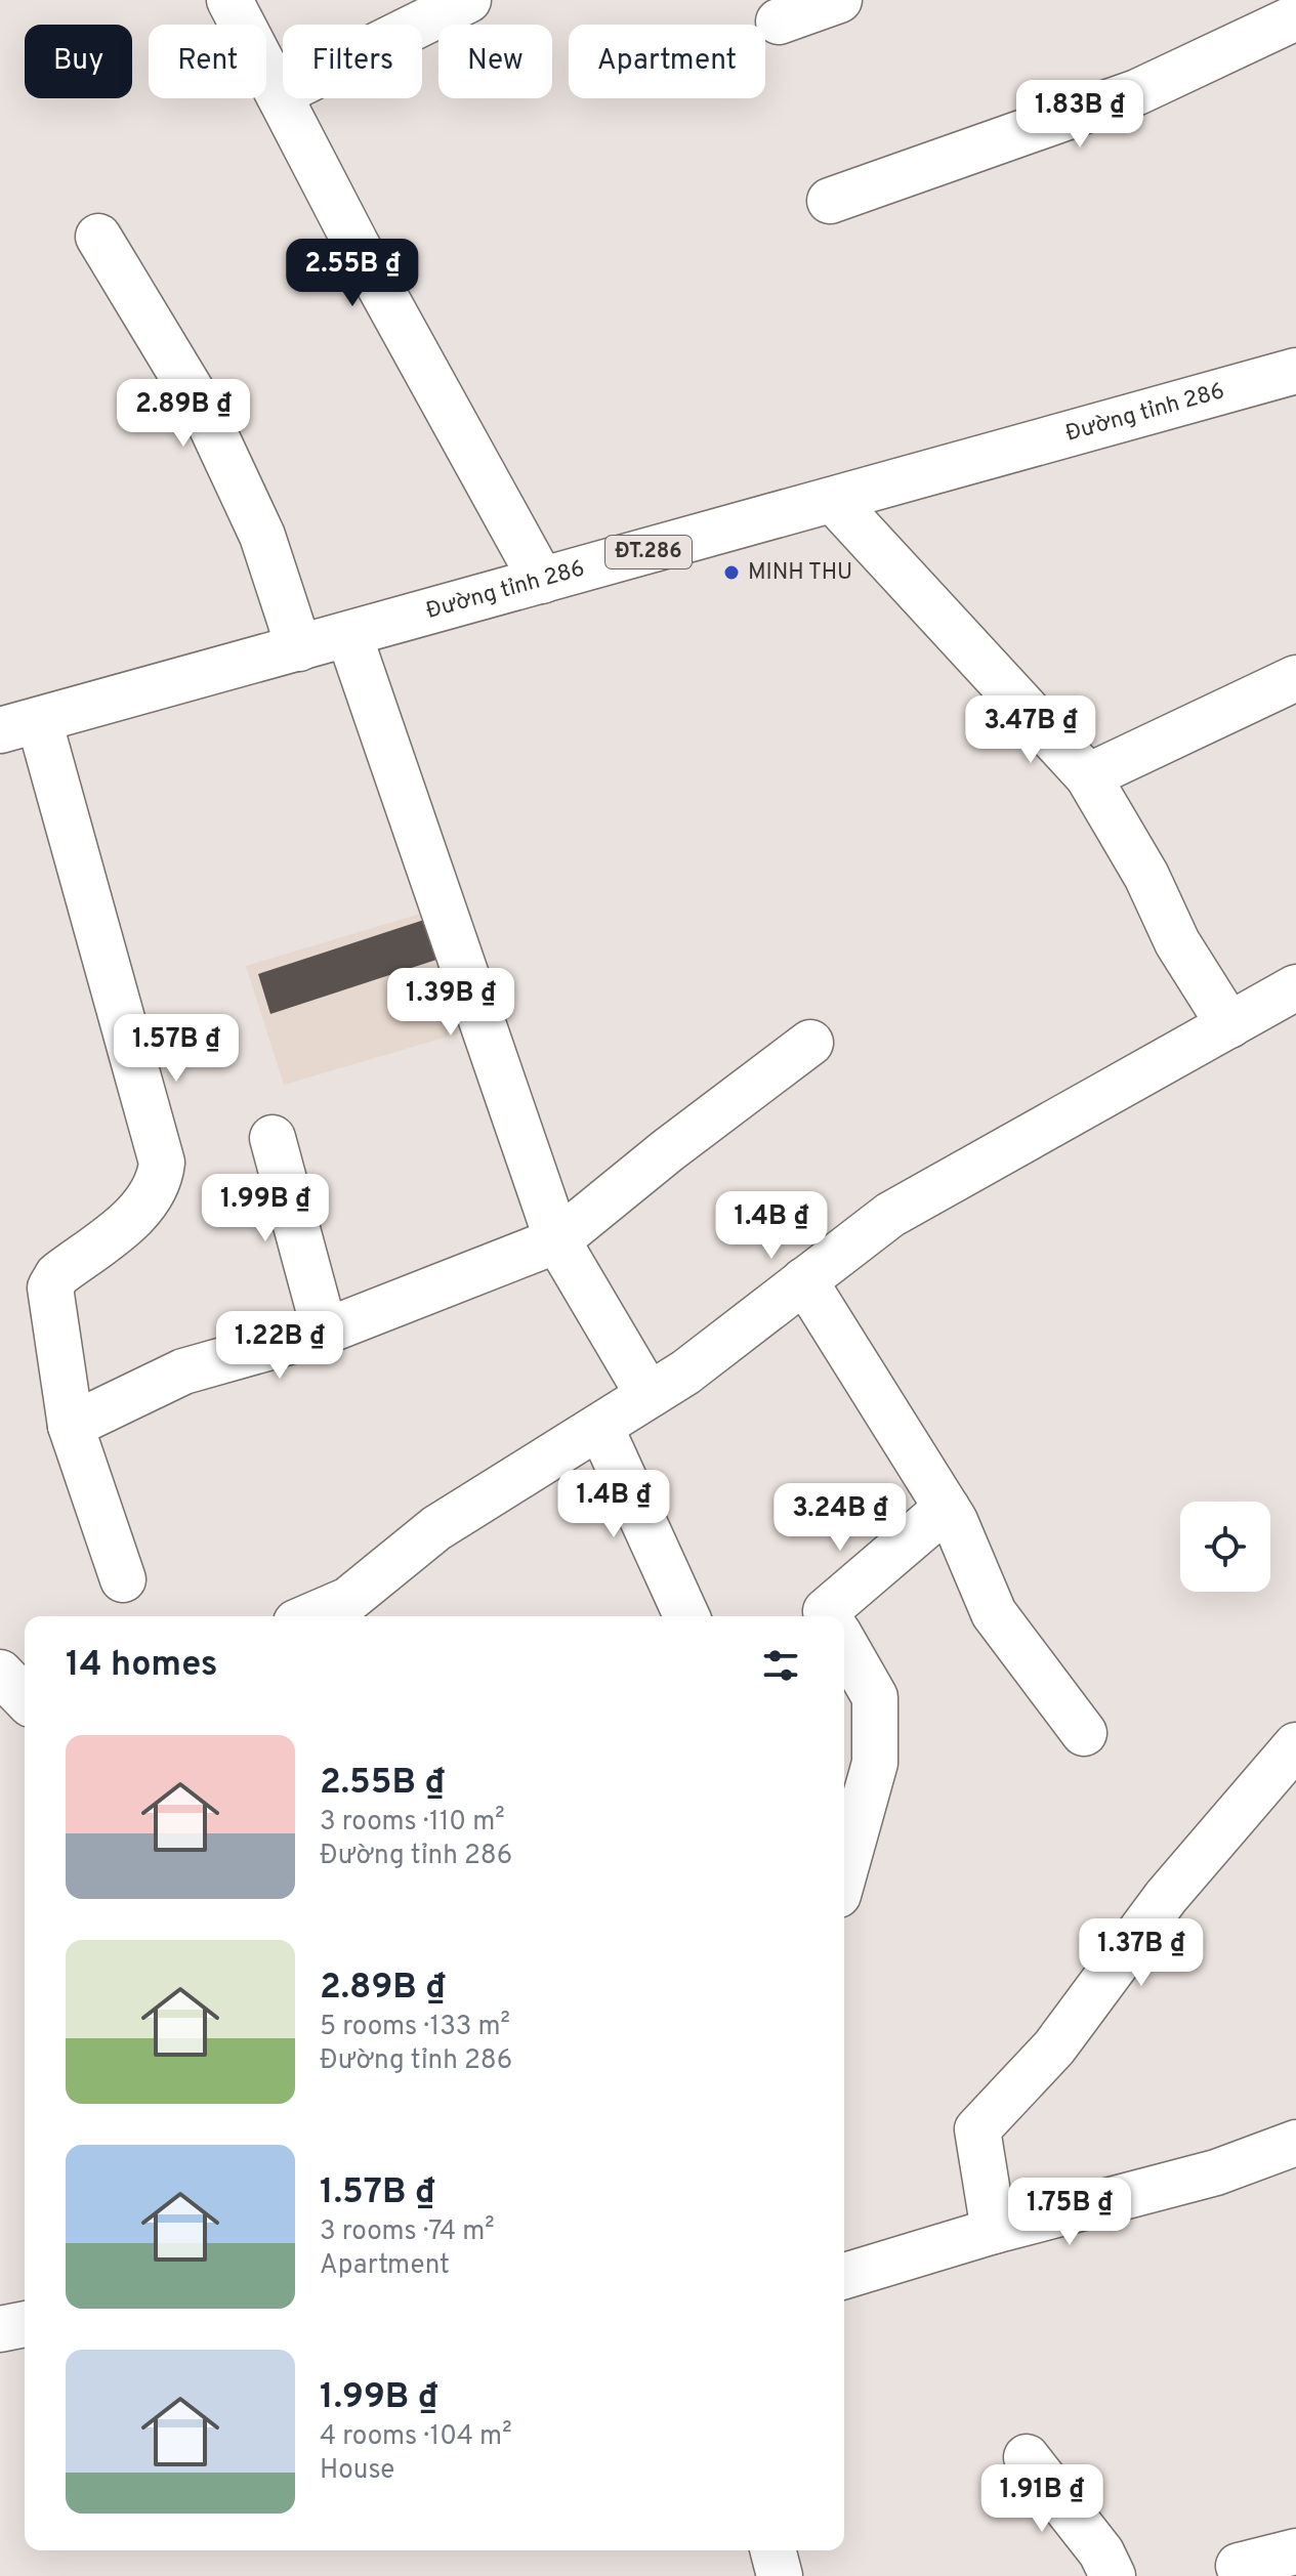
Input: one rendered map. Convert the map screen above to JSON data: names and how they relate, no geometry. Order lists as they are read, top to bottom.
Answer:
{
  "streets": {
    "street": ["Đường tỉnh 286", "ĐT.286"]
  },
  "places": ["MINH THU"],
  "page": {
    "chip": [
      "Buy",
      "Rent",
      "Filters",
      "New",
      "Apartment"
    ],
    "price": [
      "1.83B ₫",
      "2.55B ₫",
      "2.89B ₫",
      "3.47B ₫",
      "1.39B ₫",
      "1.57B ₫",
      "1.99B ₫",
      "1.4B ₫",
      "1.22B ₫",
      "1.4B ₫",
      "3.24B ₫",
      "1.37B ₫",
      "1.75B ₫",
      "1.91B ₫"
    ],
    "heading": "14 homes",
    "list": [
      {
        "name": "2.55B ₫",
        "note": "3 rooms · 110 m² · Đường tỉnh 286"
      },
      {
        "name": "2.89B ₫",
        "note": "5 rooms · 133 m² · Đường tỉnh 286"
      },
      {
        "name": "1.57B ₫",
        "note": "3 rooms · 74 m² · Apartment"
      },
      {
        "name": "1.99B ₫",
        "note": "4 rooms · 104 m² · House"
      }
    ]
  }
}
